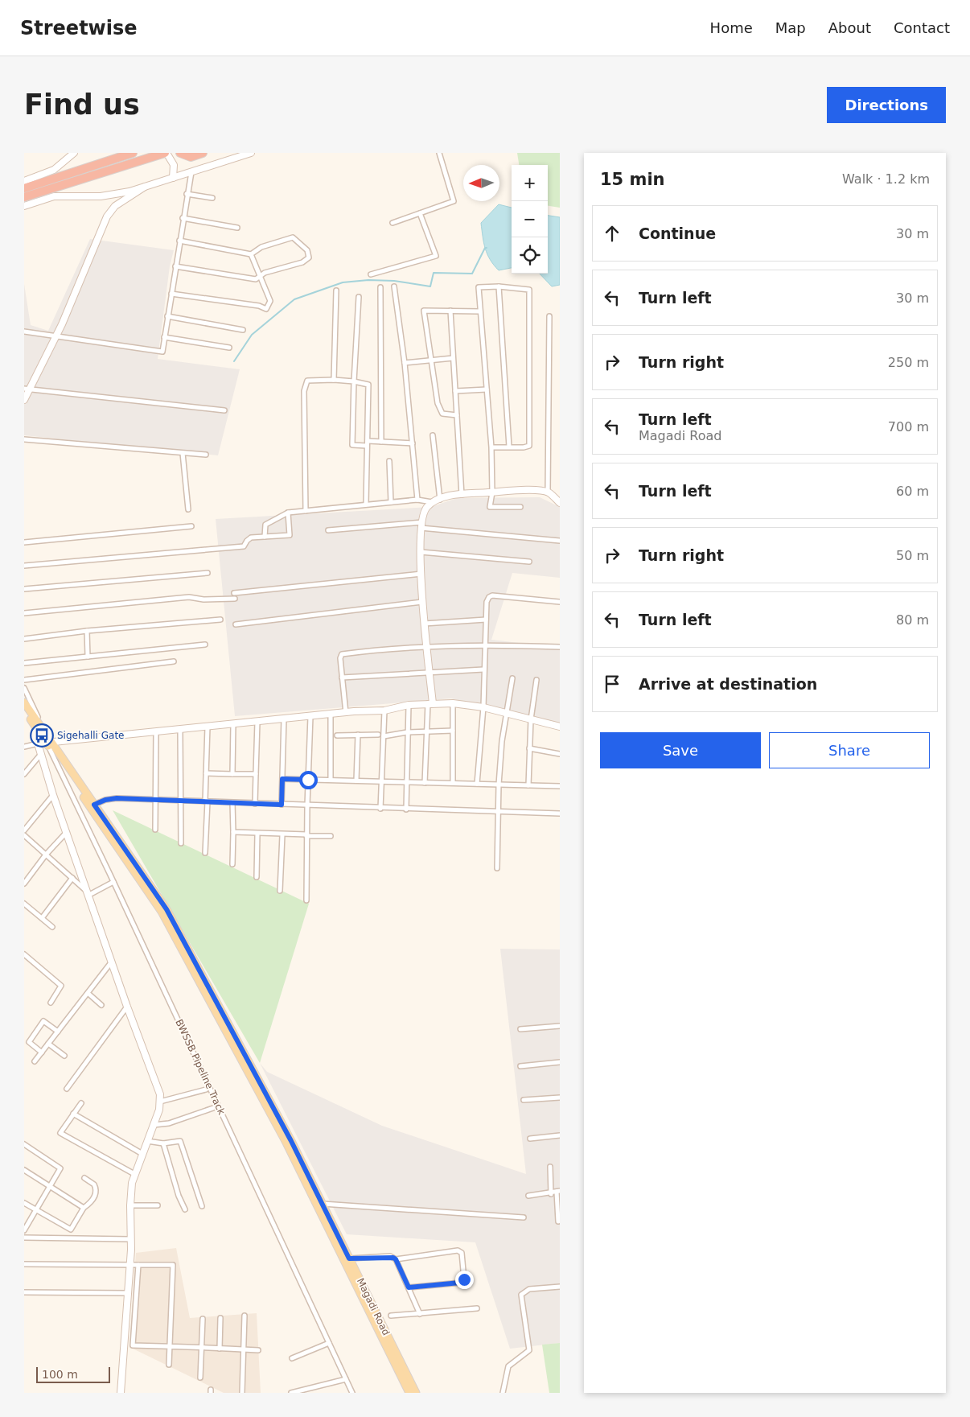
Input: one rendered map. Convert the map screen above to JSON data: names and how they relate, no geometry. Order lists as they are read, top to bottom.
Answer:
{
  "streets": {
    "main road": ["Magadi Road"],
    "street": ["BWSSB Pipeline Track"]
  },
  "crossings": [
    ["BWSSB Pipeline Track", "Magadi Road"]
  ],
  "places": {
    "bus stop": ["Sigehalli Gate"]
  },
  "scale_bar": "100 m",
  "north": "left",
  "page": {
    "header": "Streetwise",
    "nav": [
      "Home",
      "Map",
      "About",
      "Contact"
    ],
    "buttons": [
      "Directions",
      ["Save", "Share"]
    ],
    "title": "Find us",
    "heading": ["15 min", "Walk · 1.2 km"],
    "map_buttons": ["+", "−"],
    "list": [
      ["Continue", "30 m"],
      ["Turn left", "30 m"],
      ["Turn right", "250 m"],
      ["Turn left", "Magadi Road", "700 m"],
      ["Turn left", "60 m"],
      ["Turn right", "50 m"],
      ["Turn left", "80 m"],
      "Arrive at destination"
    ],
    "scale": "100 m"
  }
}
